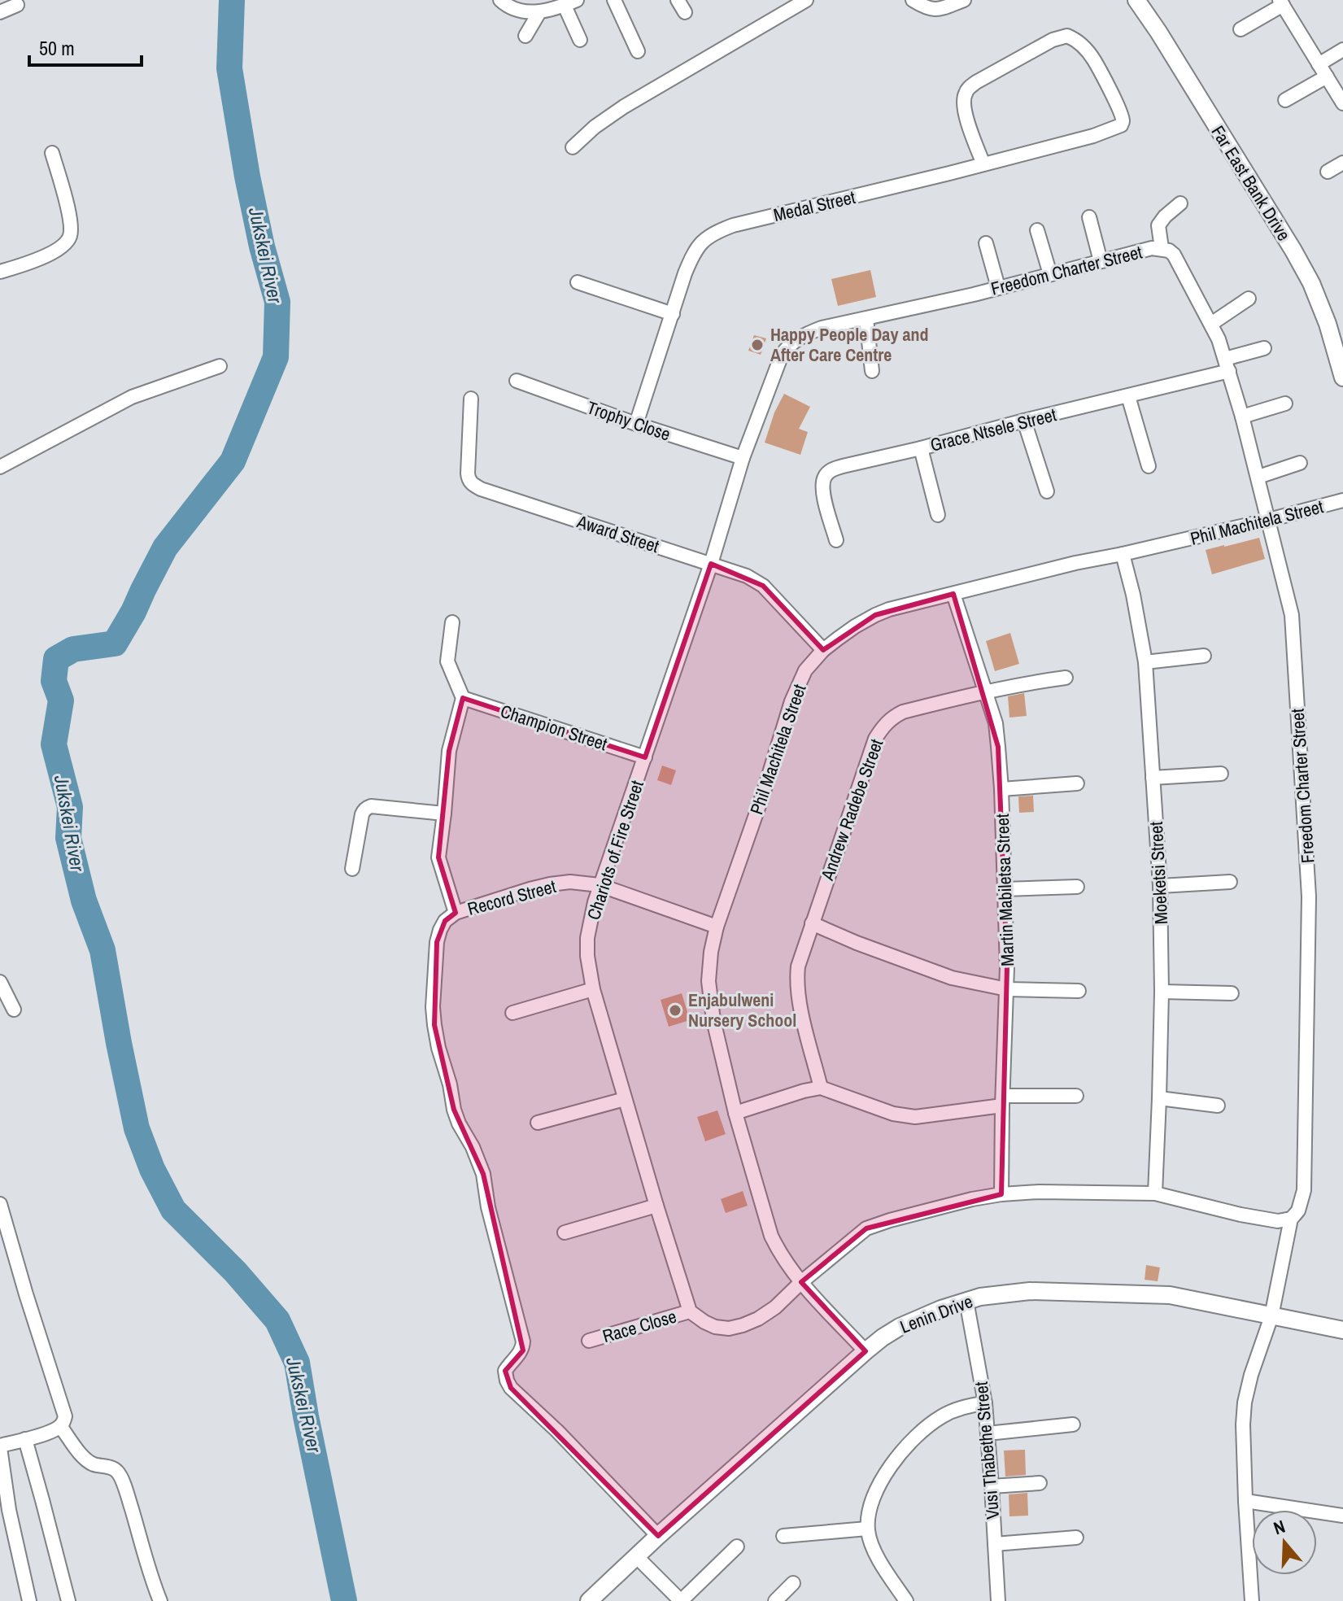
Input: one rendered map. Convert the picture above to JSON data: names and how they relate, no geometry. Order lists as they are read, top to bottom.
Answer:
{
  "streets": {
    "street": [
      "Far East Bank Drive",
      "Medal Street",
      "Freedom Charter Street",
      "Trophy Close",
      "Grace Ntsele Street",
      "Phil Machitela Street",
      "Award Street",
      "Champion Street",
      "Andrew Radebe Street",
      "Chariots of Fire Street",
      "Moeketsi Street",
      "Martin Mabiletsa Street",
      "Record Street",
      "Lenin Drive",
      "Race Close",
      "Vusi Thabethe Street"
    ]
  },
  "crossings": [
    ["Medal Street", "Trophy Close"],
    ["Freedom Charter Street", "Grace Ntsele Street"],
    ["Freedom Charter Street", "Phil Machitela Street"],
    ["Freedom Charter Street", "Chariots of Fire Street"],
    ["Freedom Charter Street", "Lenin Drive"],
    ["Trophy Close", "Chariots of Fire Street"],
    ["Phil Machitela Street", "Award Street"],
    ["Phil Machitela Street", "Moeketsi Street"],
    ["Phil Machitela Street", "Martin Mabiletsa Street"],
    ["Phil Machitela Street", "Record Street"],
    ["Phil Machitela Street", "Lenin Drive"],
    ["Award Street", "Chariots of Fire Street"],
    ["Champion Street", "Chariots of Fire Street"],
    ["Andrew Radebe Street", "Martin Mabiletsa Street"],
    ["Chariots of Fire Street", "Record Street"],
    ["Chariots of Fire Street", "Race Close"],
    ["Lenin Drive", "Vusi Thabethe Street"]
  ],
  "water": ["Jukskei River"],
  "places": ["Happy People Day and After Care Centre", "Enjabulweni Nursery School"],
  "scale_bar": "50 m",
  "north": "top"
}
